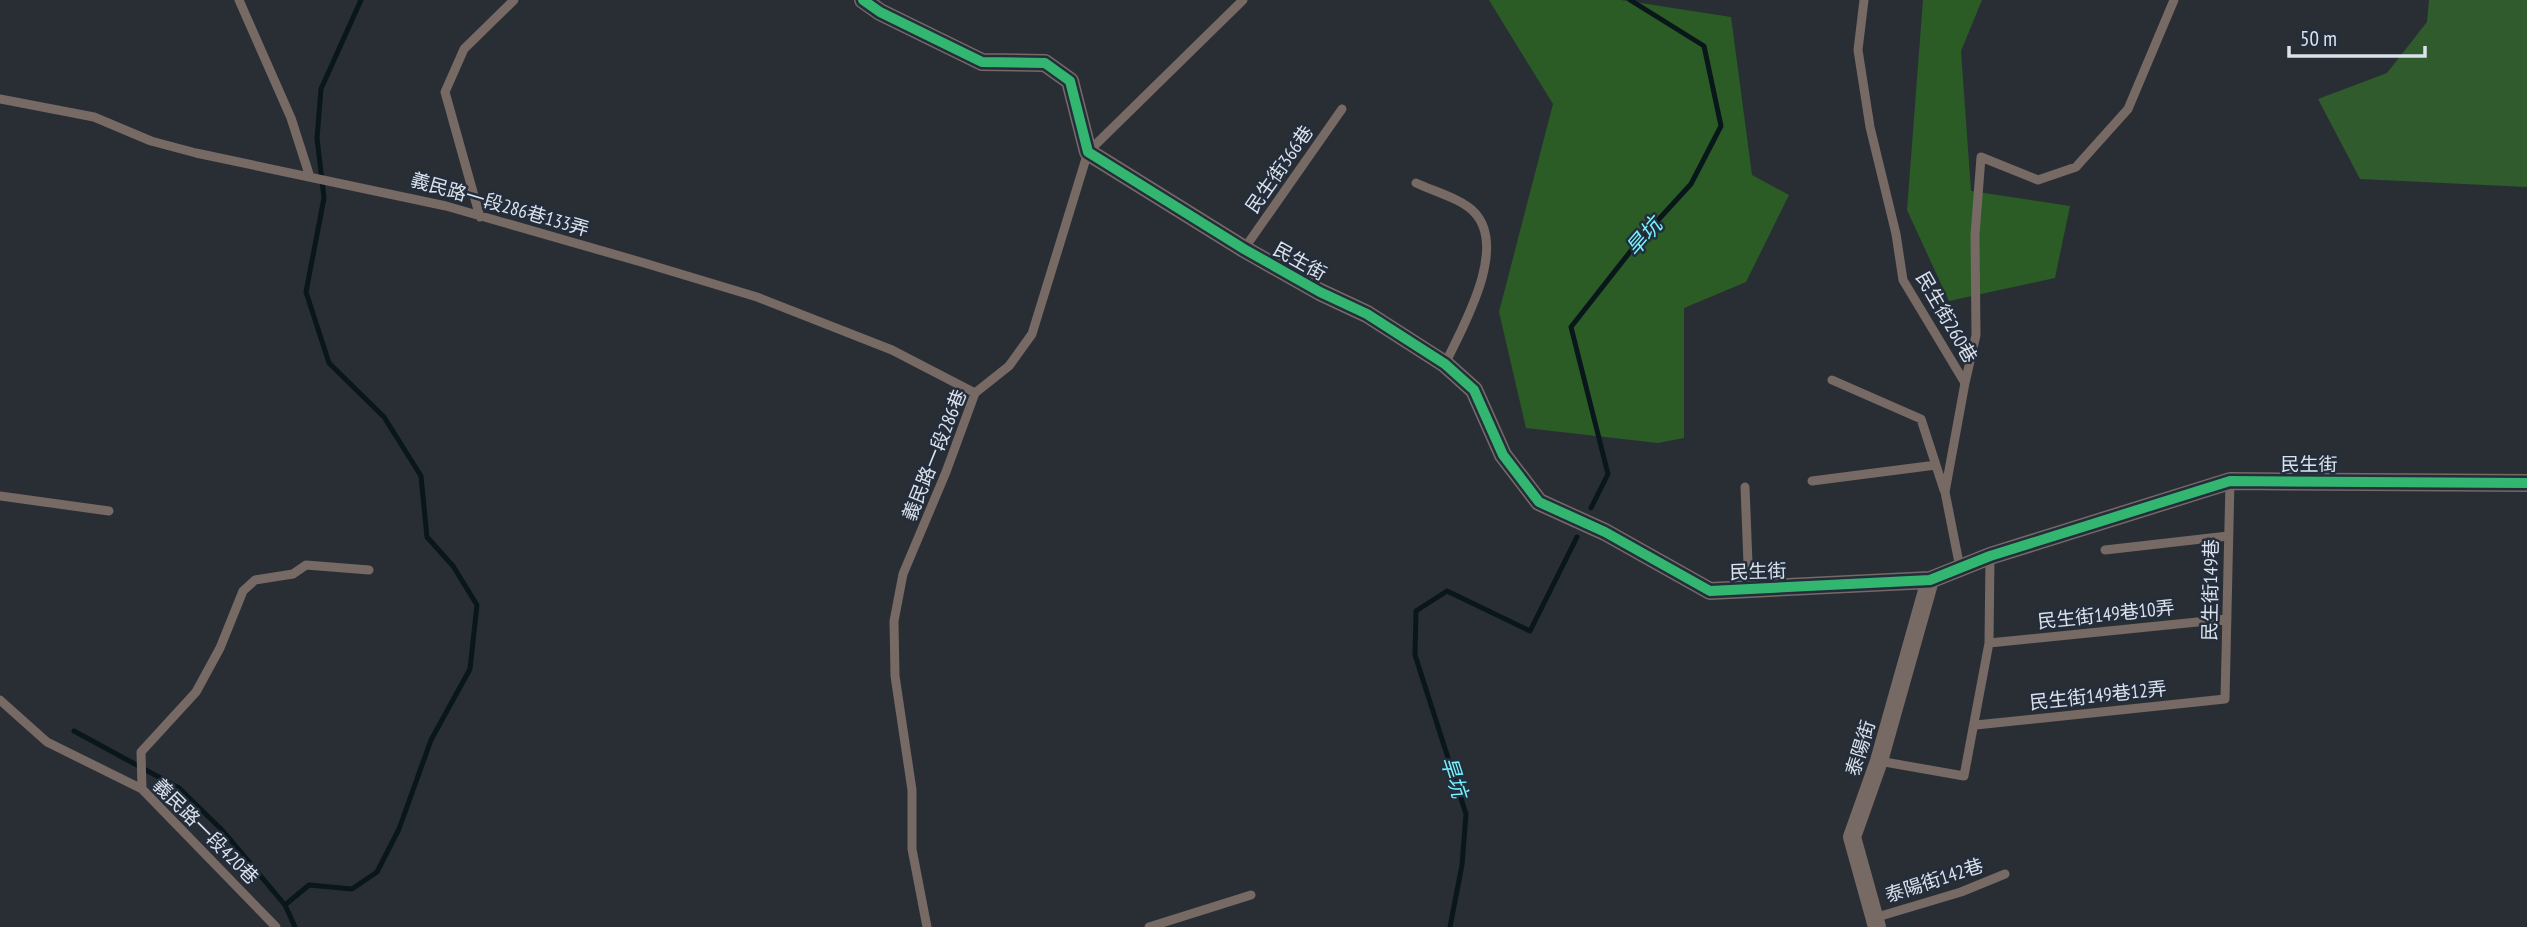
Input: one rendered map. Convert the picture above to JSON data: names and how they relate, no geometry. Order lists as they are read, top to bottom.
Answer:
{
  "streets": {
    "street": ["民生街", "泰陽街"],
    "lane": [
      "民生街366巷",
      "義民路一段286巷133弄",
      "民生街260巷",
      "義民路一段286巷",
      "民生街149巷",
      "民生街149巷10弄",
      "民生街149巷12弄",
      "義民路一段420巷",
      "泰陽街142巷"
    ]
  },
  "crossings": [
    ["民生街366巷", "民生街"],
    ["義民路一段286巷133弄", "義民路一段286巷"],
    ["民生街", "民生街260巷"],
    ["民生街", "義民路一段286巷"],
    ["民生街", "民生街149巷"],
    ["民生街", "泰陽街"],
    ["民生街149巷", "民生街149巷10弄"],
    ["民生街149巷", "民生街149巷12弄"],
    ["泰陽街", "泰陽街142巷"]
  ],
  "water": ["旱坑"],
  "scale_bar": "50 m"
}
